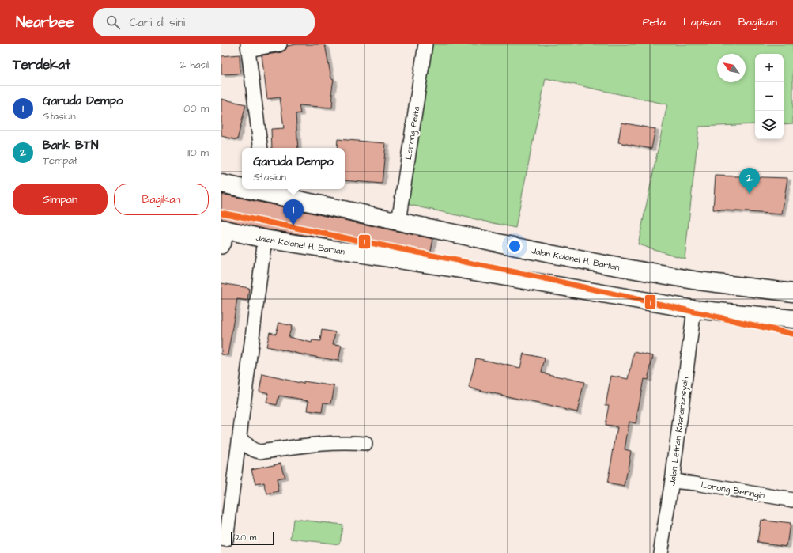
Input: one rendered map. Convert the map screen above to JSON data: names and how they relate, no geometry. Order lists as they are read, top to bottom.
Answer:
{
  "streets": {
    "highway": ["Jalan Kolonel H. Barlian"],
    "street": ["Lorong Pelita", "Jalan Letnan Kasnariansyah", "Lorong Beringin"]
  },
  "crossings": [
    ["Lorong Pelita", "Jalan Kolonel H. Barlian"],
    ["Jalan Kolonel H. Barlian", "Jalan Letnan Kasnariansyah"],
    ["Jalan Letnan Kasnariansyah", "Lorong Beringin"]
  ],
  "lines": ["transit line 1"],
  "scale_bar": "20 m",
  "north": "top left",
  "page": {
    "header": "Nearbee",
    "search": "Cari di sini",
    "nav": ["Peta", "Lapisan", "Bagikan"],
    "heading": ["Terdekat", "2 hasil"],
    "map_buttons": ["+", "−"],
    "list": [
      {
        "mark": "1",
        "name": "Garuda Dempo",
        "note": "Stasiun",
        "value": "100 m"
      },
      {
        "mark": "2",
        "name": "Bank BTN",
        "note": "Tempat",
        "value": "110 m"
      }
    ],
    "popup": ["Garuda Dempo", "Stasiun"],
    "pins": ["2", "1"],
    "buttons": ["Simpan", "Bagikan"],
    "scale": "20 m"
  }
}
